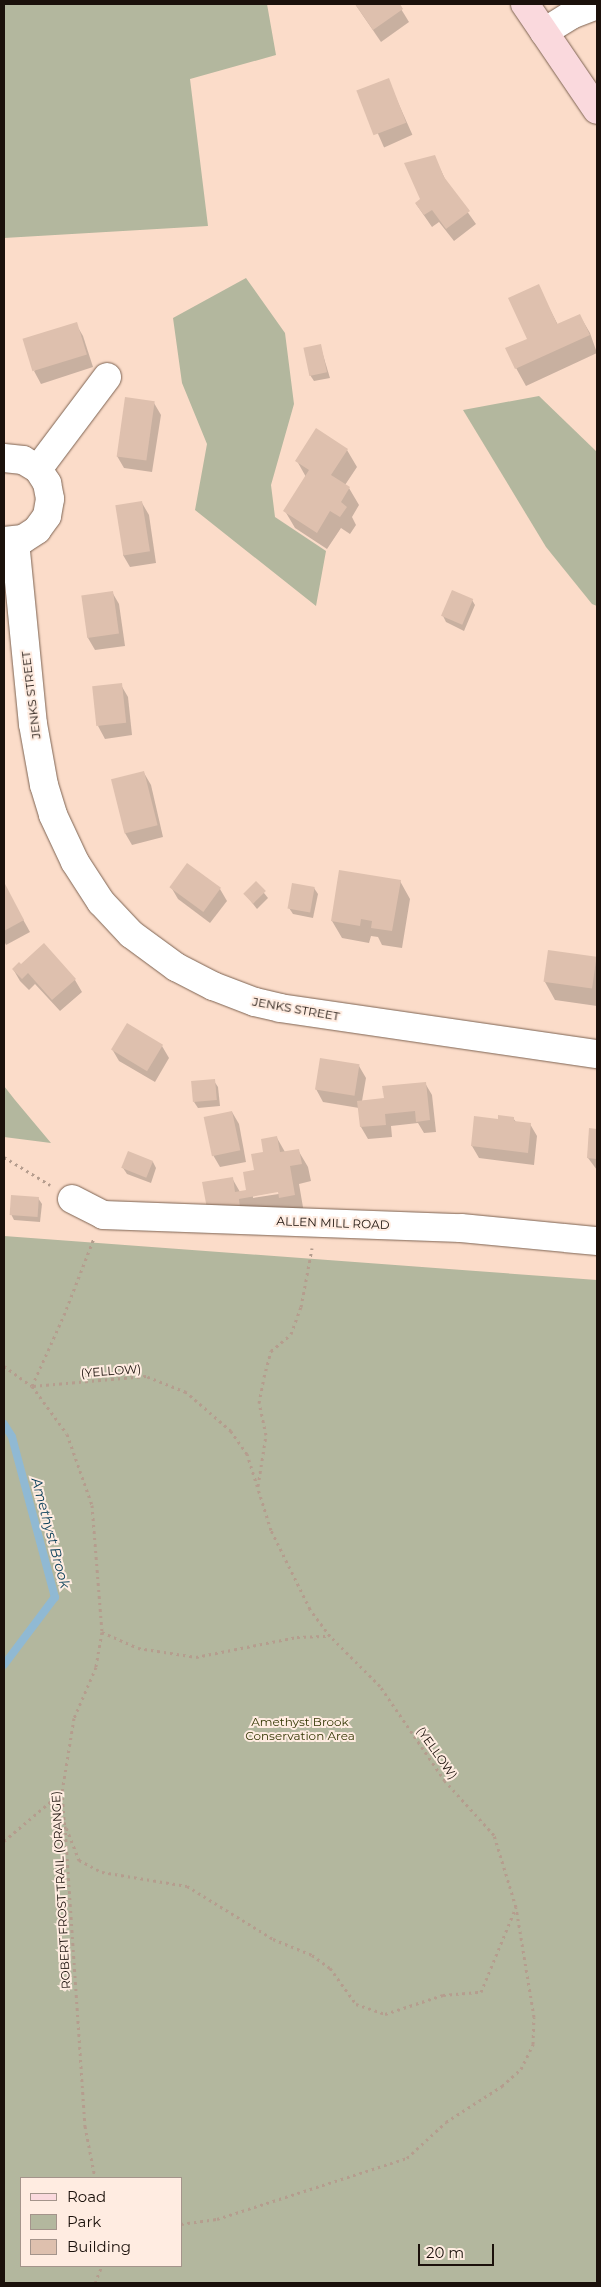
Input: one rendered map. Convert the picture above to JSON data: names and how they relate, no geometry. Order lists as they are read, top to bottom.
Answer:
{
  "streets": {
    "street": ["JENKS STREET", "ALLEN MILL ROAD"],
    "path": ["(YELLOW)", "ROBERT FROST TRAIL (ORANGE)"]
  },
  "crossings": [
    ["(YELLOW)", "ROBERT FROST TRAIL (ORANGE)"]
  ],
  "water": ["Amethyst Brook"],
  "parks": ["Amethyst Brook Conservation Area"],
  "legend": ["Road", "Park", "Building"],
  "scale_bar": "20 m"
}
